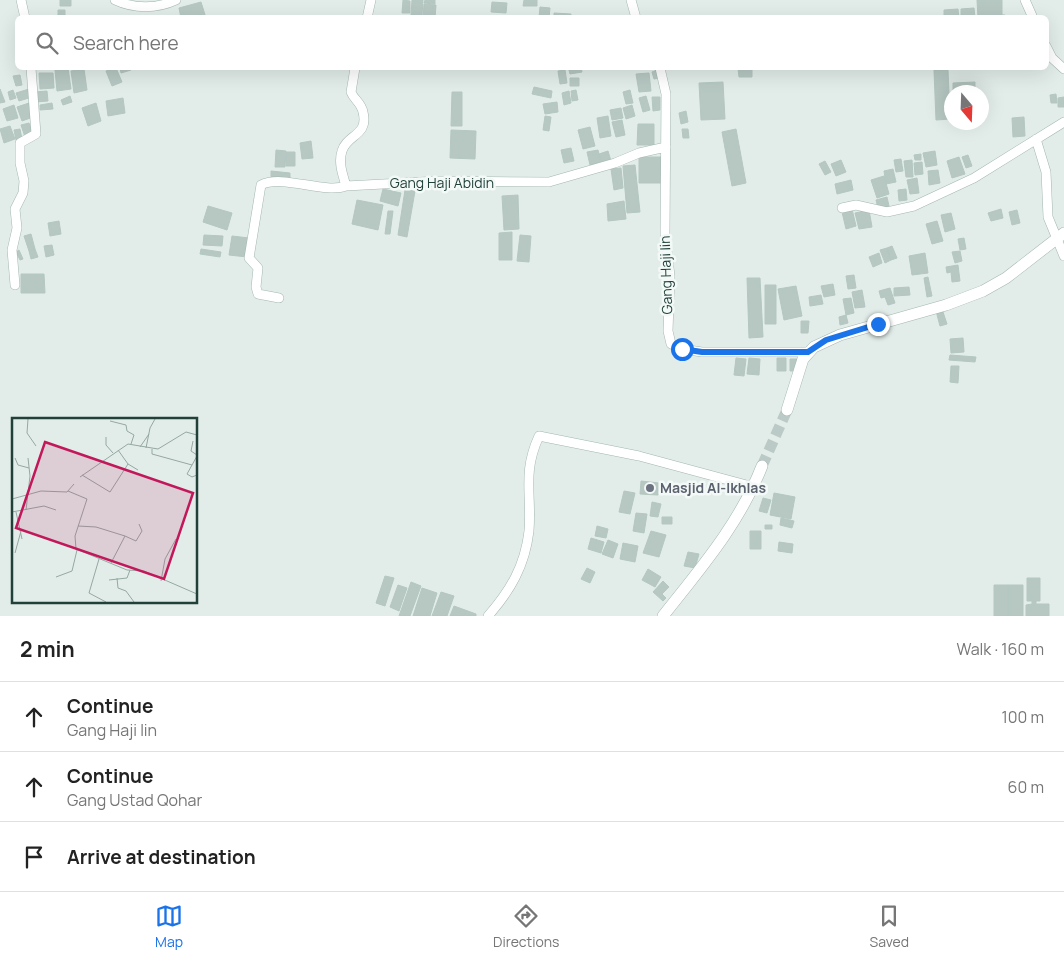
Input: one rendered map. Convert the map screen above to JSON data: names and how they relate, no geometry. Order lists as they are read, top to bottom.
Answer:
{
  "streets": {
    "street": ["Gang Haji Abidin", "Gang Haji Iin"]
  },
  "crossings": [
    ["Gang Haji Abidin", "Gang Haji Iin"]
  ],
  "places": ["Masjid Al-Ikhlas"],
  "north": "bottom",
  "page": {
    "search": "Search here",
    "heading": ["2 min", "Walk · 160 m"],
    "list": [
      ["Continue", "Gang Haji Iin", "100 m"],
      ["Continue", "Gang Ustad Qohar", "60 m"],
      "Arrive at destination"
    ],
    "nav": ["Map", "Directions", "Saved"]
  }
}
